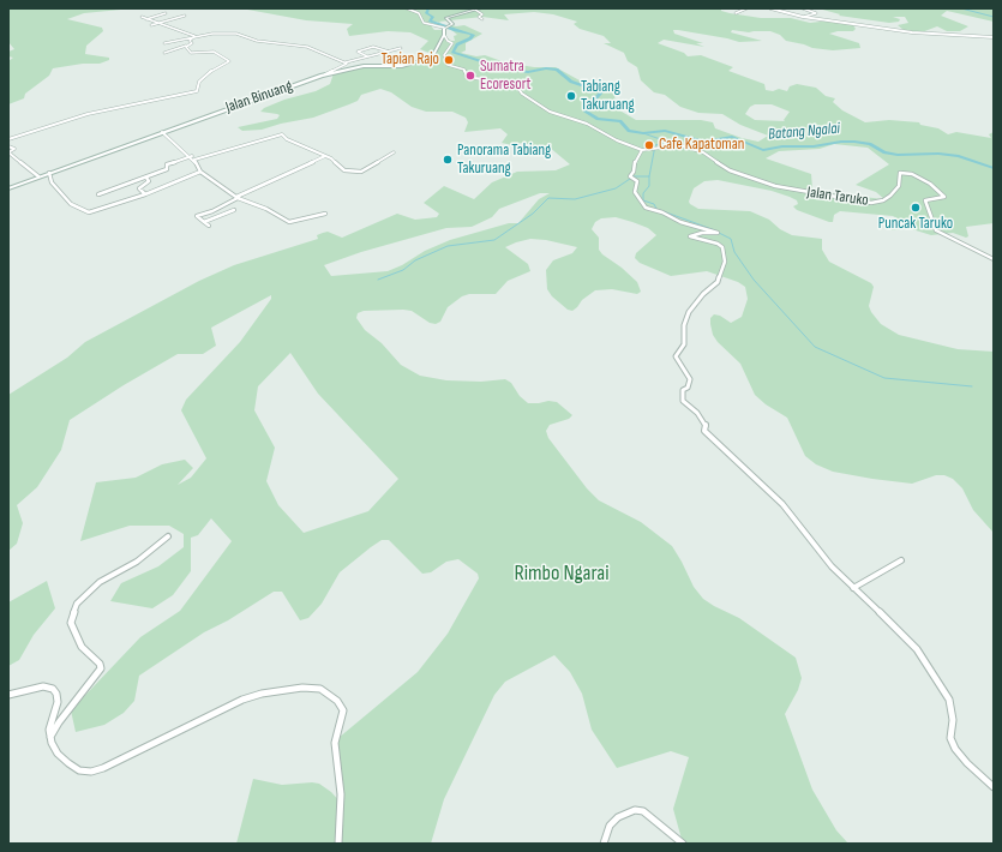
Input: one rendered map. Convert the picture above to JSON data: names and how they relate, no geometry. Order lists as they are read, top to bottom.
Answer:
{
  "streets": {
    "main road": ["Jalan Binuang"],
    "street": ["Jalan Taruko"]
  },
  "water": ["Batang Ngalai"],
  "parks": ["Rimbo Ngarai"],
  "places": [
    "Tapian Rajo",
    "Sumatra Ecoresort",
    "Tabiang Takuruang",
    "Cafe Kapatoman",
    "Panorama Tabiang Takuruang",
    "Puncak Taruko"
  ]
}
